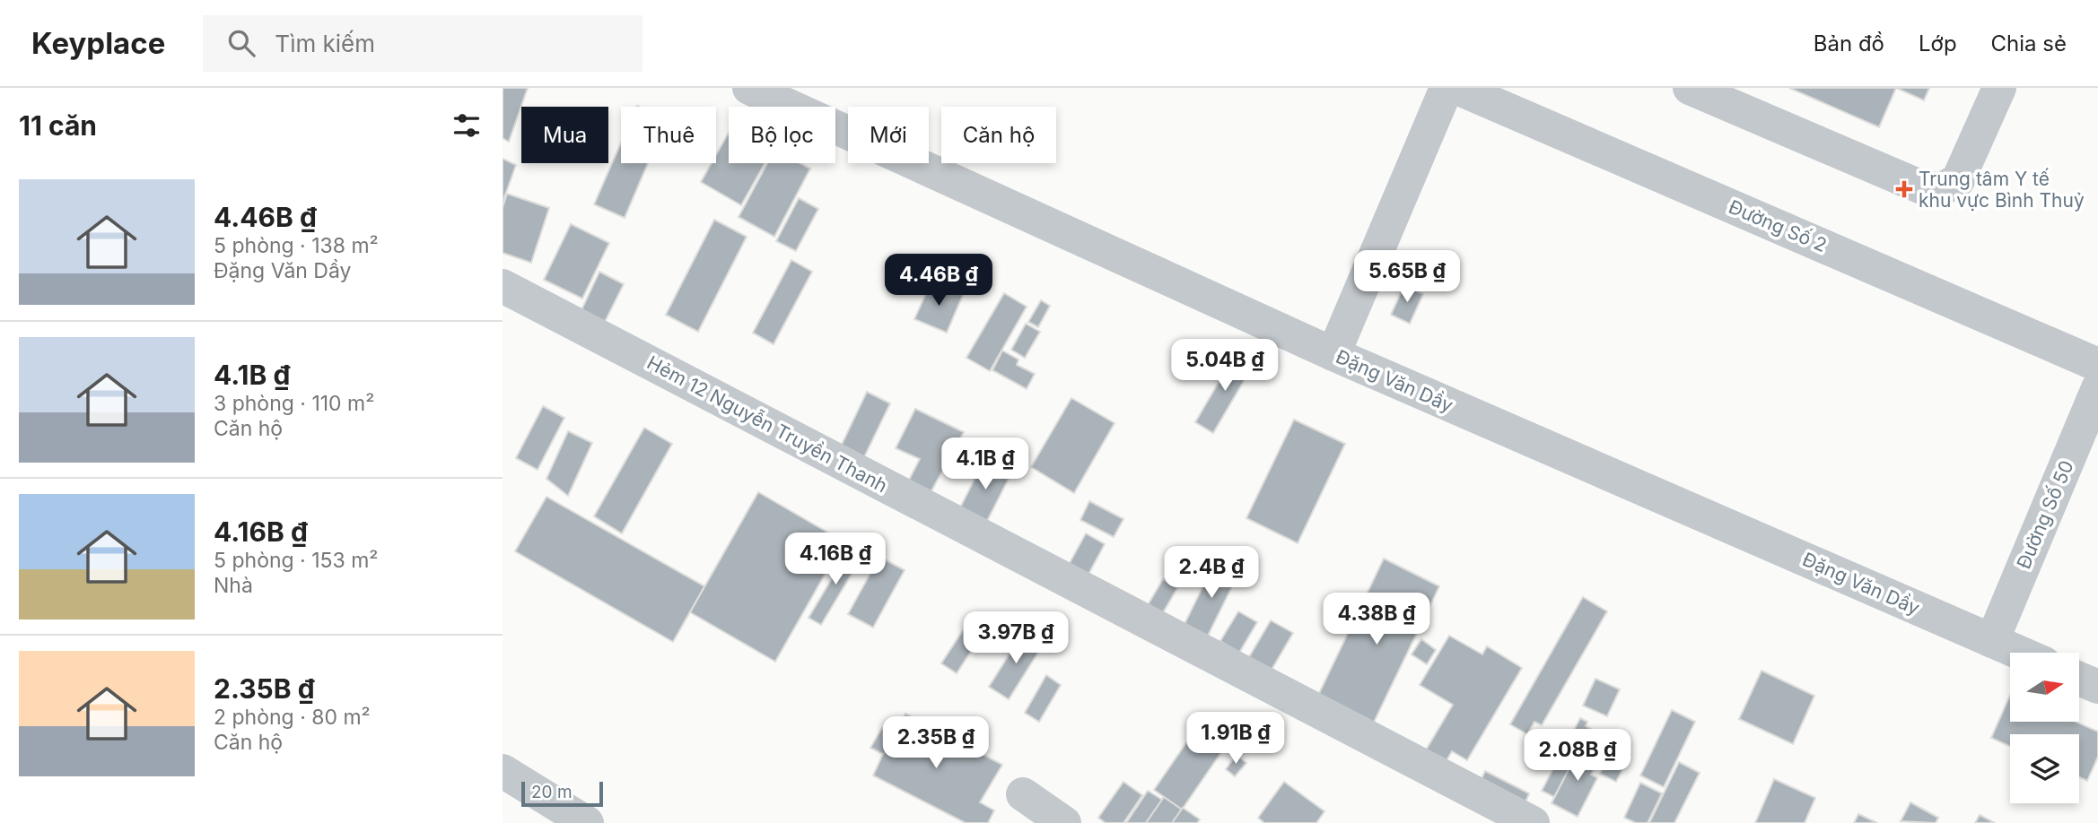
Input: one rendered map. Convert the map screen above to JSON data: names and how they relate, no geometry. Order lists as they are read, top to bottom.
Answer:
{
  "streets": {
    "street": [
      "Đường Số 2",
      "Đặng Văn Dầy",
      "Hẻm 12 Nguyễn Truyền Thanh",
      "Đường Số 50"
    ]
  },
  "crossings": [
    ["Đặng Văn Dầy", "Đường Số 50"]
  ],
  "places": {
    "health": ["Trung tâm Y tế khu vực Bình Thuỷ"]
  },
  "scale_bar": "20 m",
  "north": "right",
  "page": {
    "header": "Keyplace",
    "search": "Tìm kiếm",
    "nav": ["Bản đồ", "Lớp", "Chia sẻ"],
    "heading": "11 căn",
    "chip": [
      "Mua",
      "Thuê",
      "Bộ lọc",
      "Mới",
      "Căn hộ"
    ],
    "list": [
      {
        "name": "4.46B ₫",
        "note": "5 phòng · 138 m² · Đặng Văn Dầy"
      },
      {
        "name": "4.1B ₫",
        "note": "3 phòng · 110 m² · Căn hộ"
      },
      {
        "name": "4.16B ₫",
        "note": "5 phòng · 153 m² · Nhà"
      },
      {
        "name": "2.35B ₫",
        "note": "2 phòng · 80 m² · Căn hộ"
      }
    ],
    "price": [
      "5.65B ₫",
      "4.46B ₫",
      "5.04B ₫",
      "4.1B ₫",
      "4.16B ₫",
      "2.4B ₫",
      "4.38B ₫",
      "3.97B ₫",
      "1.91B ₫",
      "2.35B ₫",
      "2.08B ₫"
    ],
    "scale": "20 m"
  }
}
